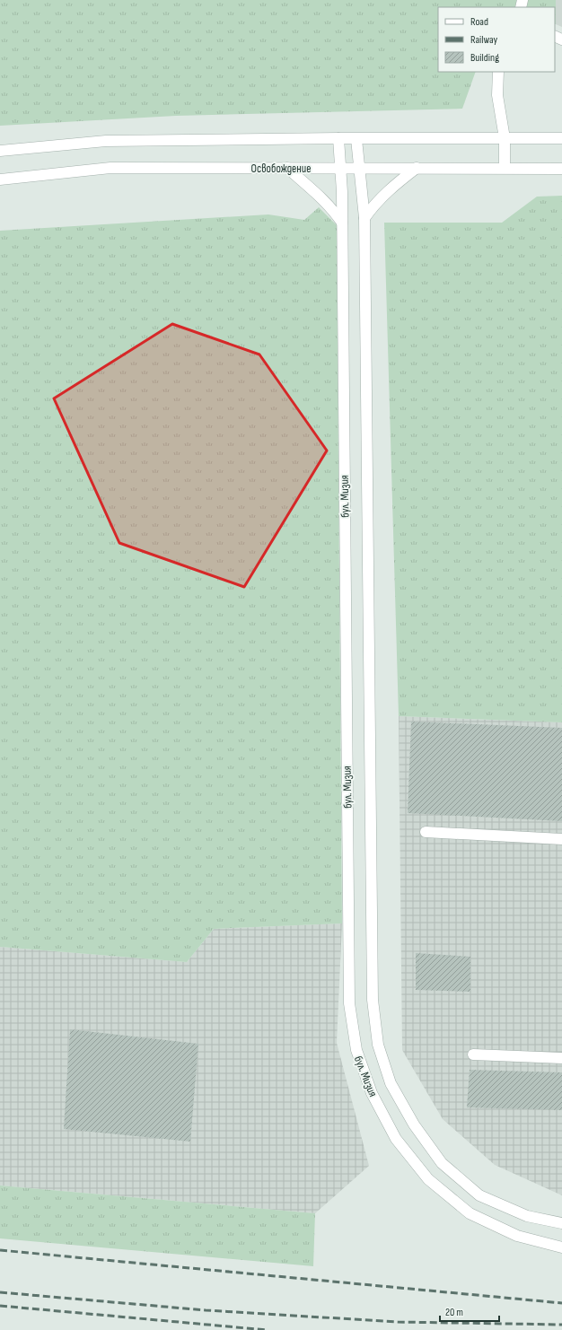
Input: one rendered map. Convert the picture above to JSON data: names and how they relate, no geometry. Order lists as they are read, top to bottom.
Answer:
{
  "streets": {
    "street": ["Освобождение", "бул. Мизия"]
  },
  "crossings": [
    ["Освобождение", "бул. Мизия"]
  ],
  "legend": ["Road", "Railway", "Building"],
  "scale_bar": "20 m"
}
